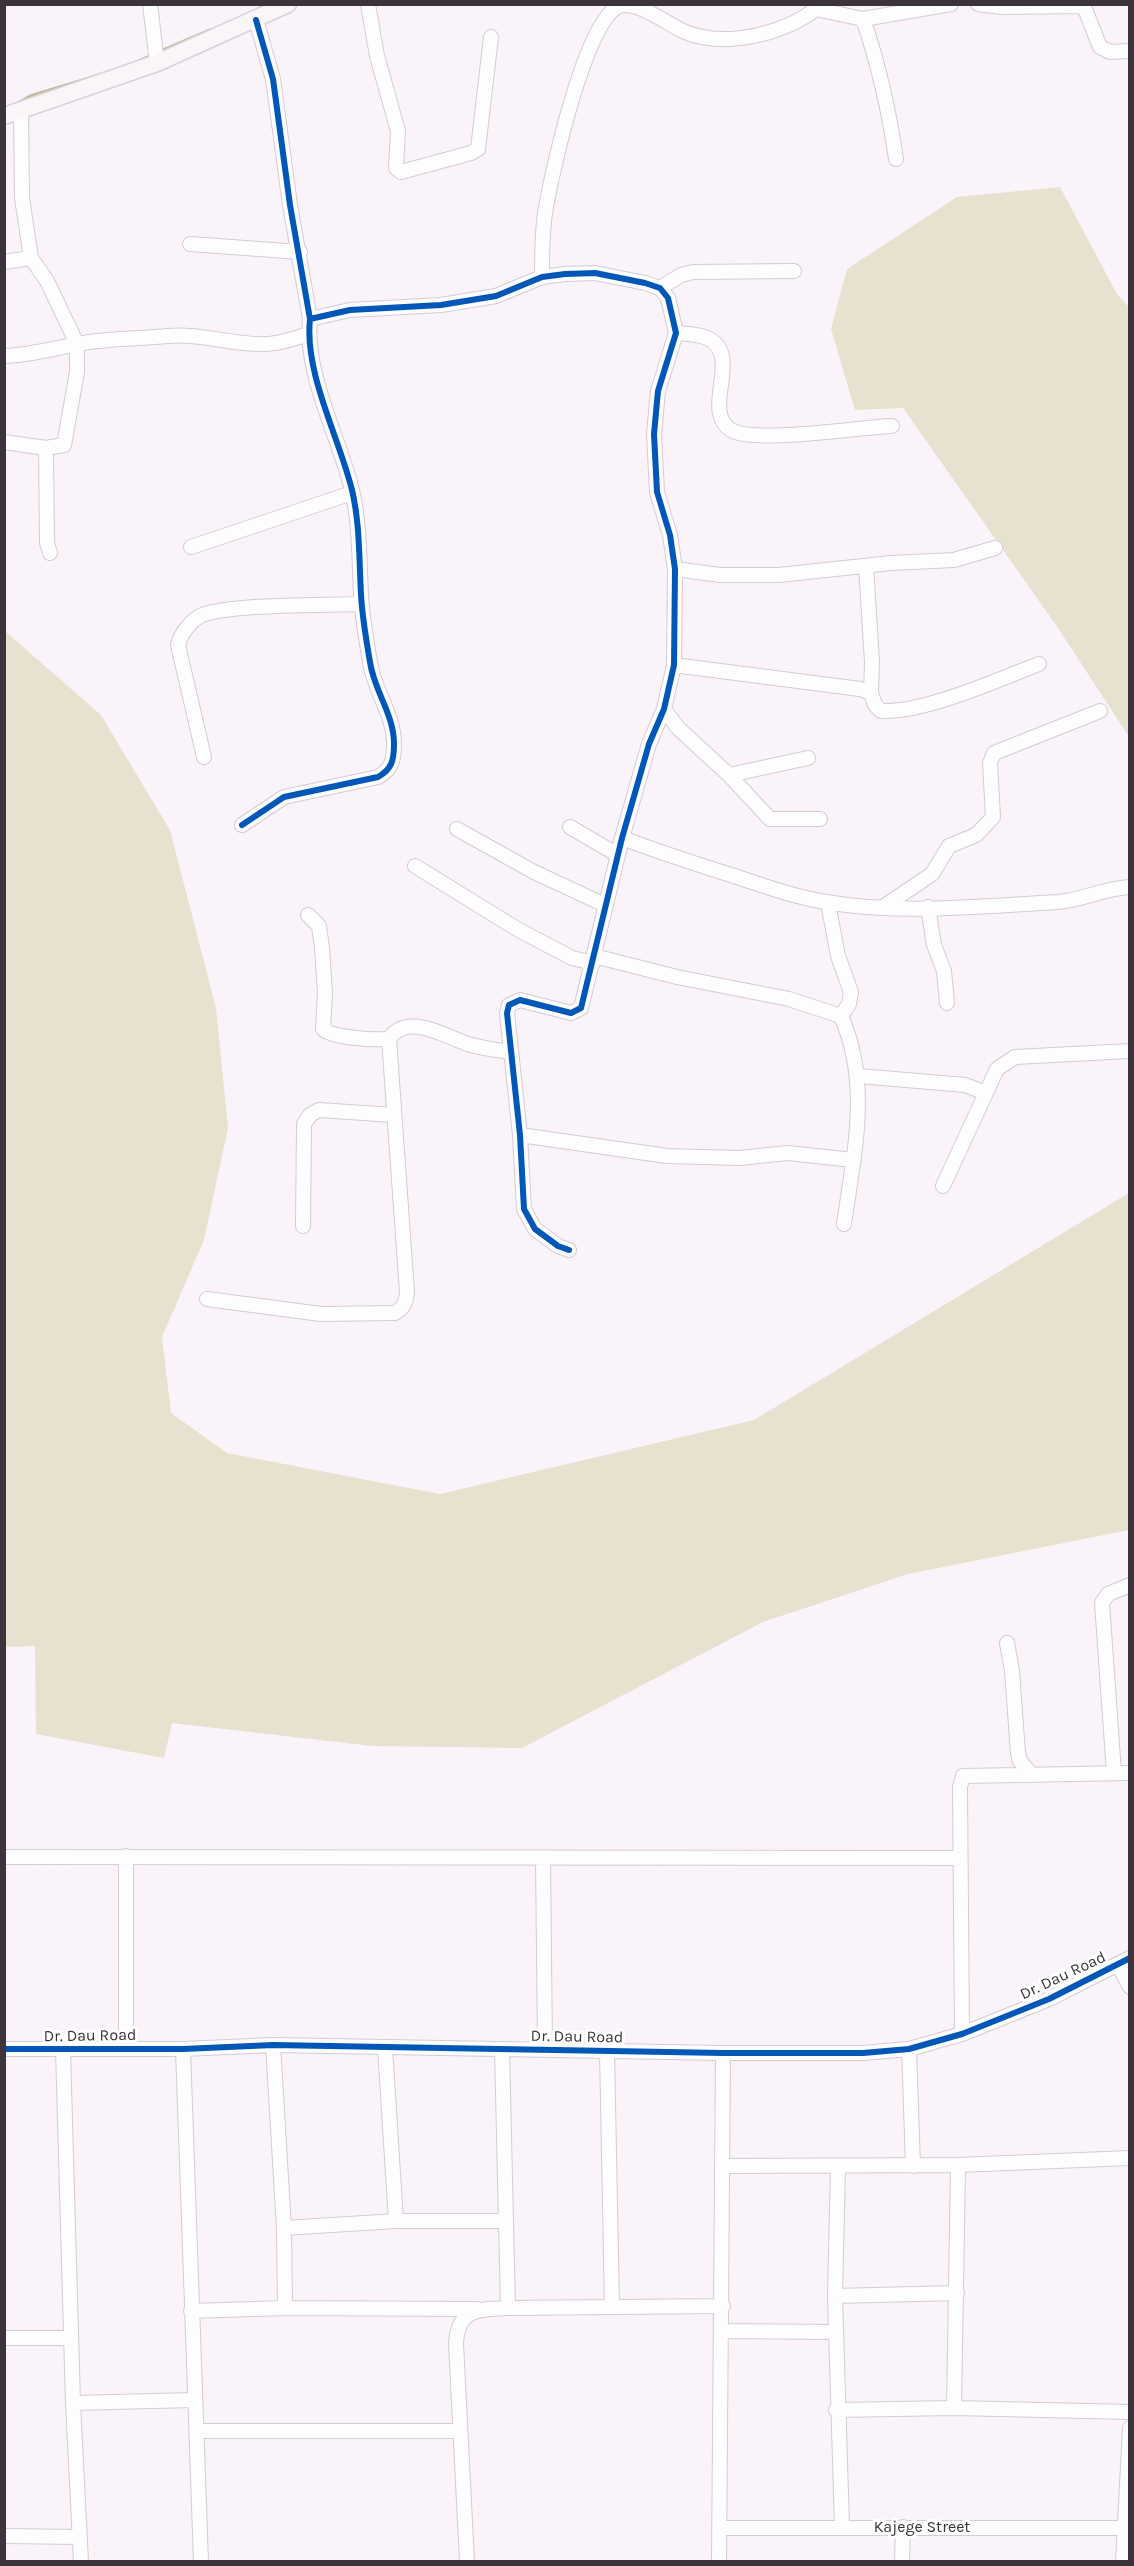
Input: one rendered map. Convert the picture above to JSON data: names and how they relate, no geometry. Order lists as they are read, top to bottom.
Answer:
{
  "streets": {
    "street": ["Dr. Dau Road", "Kajege Street"]
  }
}
